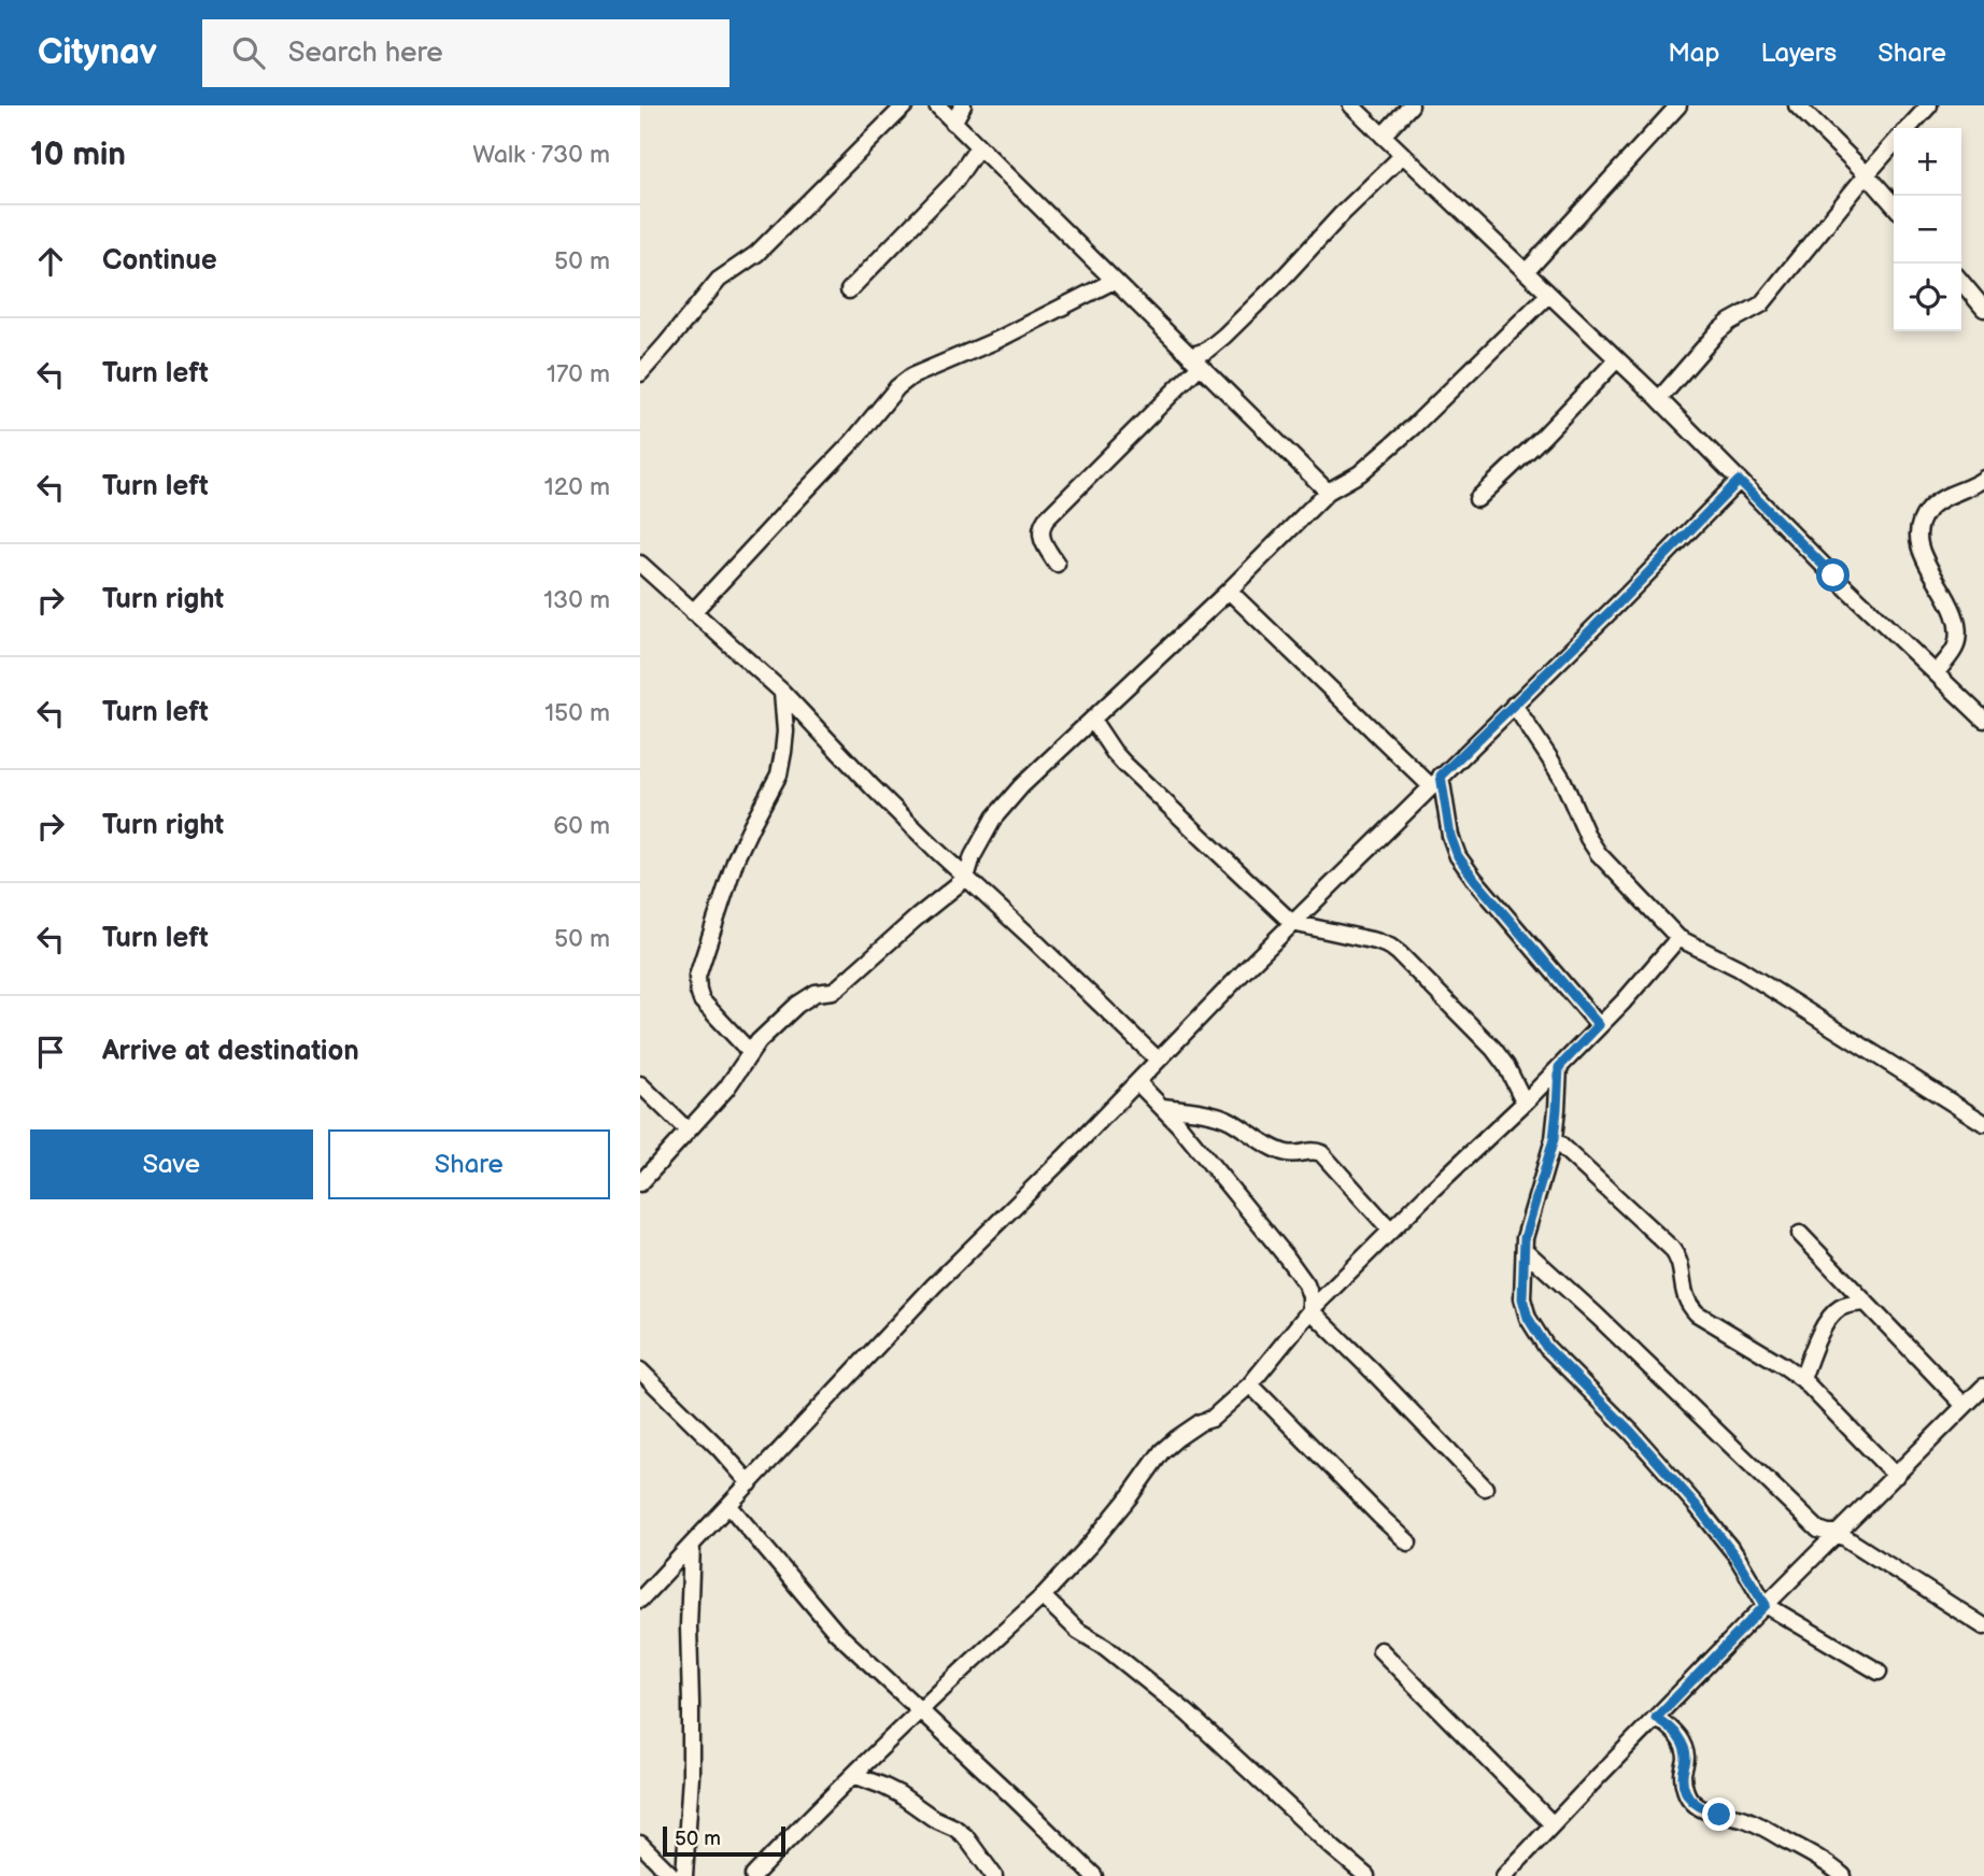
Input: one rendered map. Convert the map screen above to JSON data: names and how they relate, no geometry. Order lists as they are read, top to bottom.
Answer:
{
  "scale_bar": "50 m",
  "page": {
    "header": "Citynav",
    "search": "Search here",
    "nav": ["Map", "Layers", "Share"],
    "heading": ["10 min", "Walk · 730 m"],
    "map_buttons": ["+", "−"],
    "list": [
      ["Continue", "50 m"],
      ["Turn left", "170 m"],
      ["Turn left", "120 m"],
      ["Turn right", "130 m"],
      ["Turn left", "150 m"],
      ["Turn right", "60 m"],
      ["Turn left", "50 m"],
      "Arrive at destination"
    ],
    "buttons": ["Save", "Share"],
    "scale": "50 m"
  }
}
